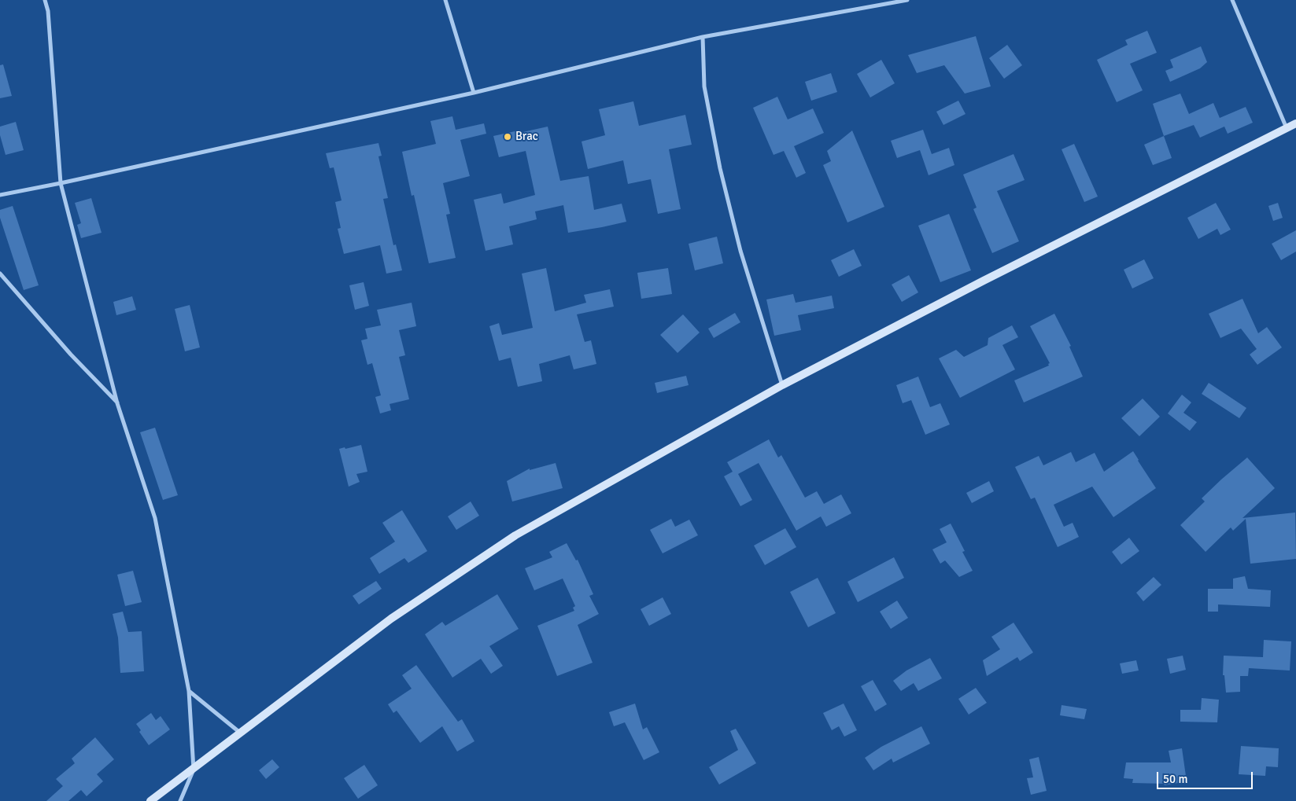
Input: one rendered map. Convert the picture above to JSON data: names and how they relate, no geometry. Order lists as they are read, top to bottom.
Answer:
{
  "places": ["Brac"],
  "scale_bar": "50 m"
}
